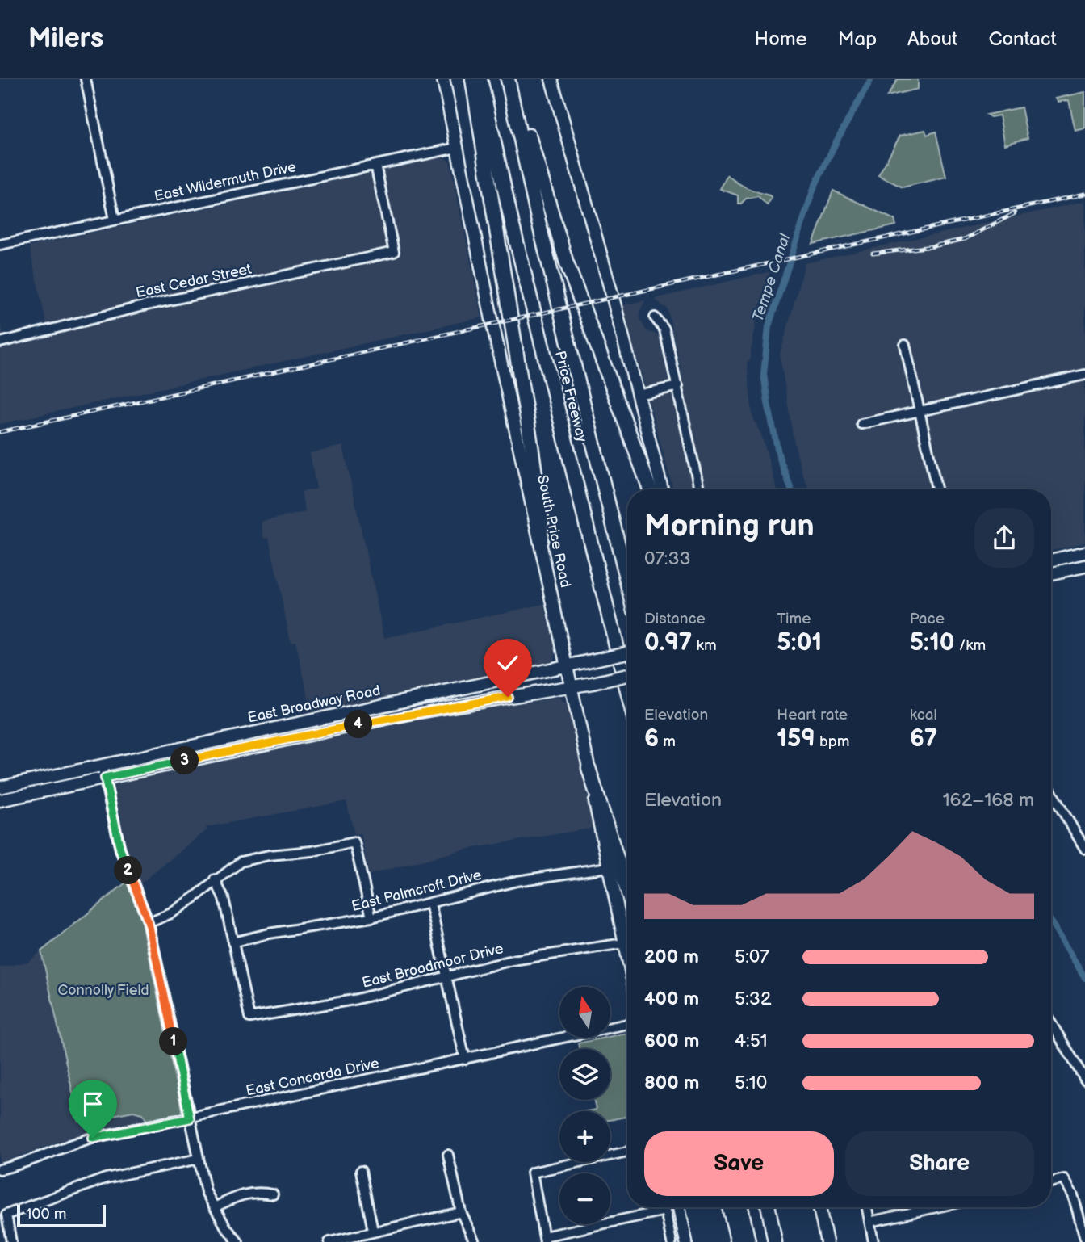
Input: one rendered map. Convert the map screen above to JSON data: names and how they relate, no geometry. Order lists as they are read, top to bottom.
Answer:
{
  "streets": {
    "highway": ["Price Freeway"],
    "main road": ["South Price Road", "East Broadway Road"],
    "street": [
      "East Wildermuth Drive",
      "East Cedar Street",
      "East Palmcroft Drive",
      "East Broadmoor Drive",
      "East Concorda Drive"
    ]
  },
  "crossings": [
    ["East Wildermuth Drive", "East Cedar Street"],
    ["East Wildermuth Drive", "South Price Road"],
    ["South Price Road", "East Broadway Road"],
    ["South Price Road", "East Palmcroft Drive"],
    ["South Price Road", "East Broadmoor Drive"],
    ["East Palmcroft Drive", "East Broadmoor Drive"]
  ],
  "water": ["Tempe Canal"],
  "parks": ["Connolly Field"],
  "scale_bar": "100 m",
  "north": "top",
  "page": {
    "header": "Milers",
    "nav": [
      "Home",
      "Map",
      "About",
      "Contact"
    ],
    "heading": ["Morning run", "07:33"],
    "stats": [
      ["Distance", "0.97 km"],
      ["Time", "5:01"],
      ["Pace", "5:10 /km"],
      ["Elevation", "6 m"],
      ["Heart rate", "159 bpm"],
      ["kcal", "67"]
    ],
    "pins": [
      "4",
      "3",
      "2",
      "1"
    ],
    "chart": ["Elevation", "162–168 m"],
    "list": [
      {
        "name": "200 m",
        "note": "5:07"
      },
      {
        "name": "400 m",
        "note": "5:32"
      },
      {
        "name": "600 m",
        "note": "4:51"
      },
      {
        "name": "800 m",
        "note": "5:10"
      }
    ],
    "map_buttons": ["+", "−"],
    "buttons": ["Save", "Share"],
    "scale": "100 m"
  }
}
